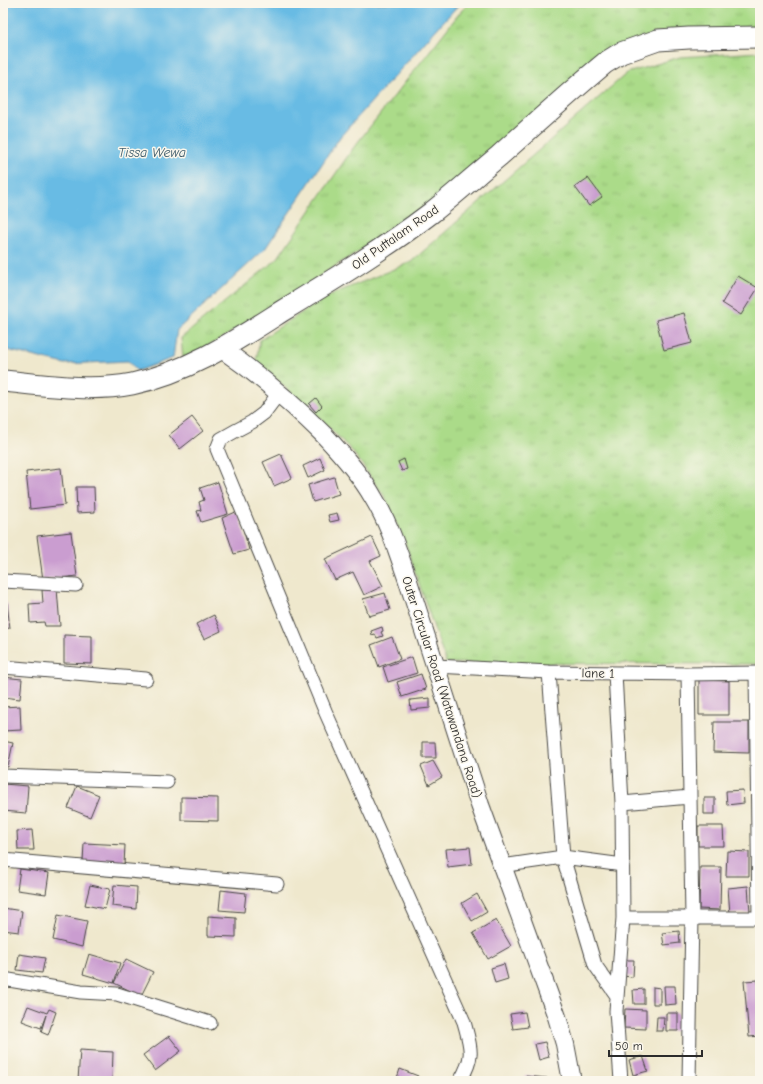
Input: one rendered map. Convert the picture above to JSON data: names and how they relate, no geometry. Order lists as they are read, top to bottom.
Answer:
{
  "streets": {
    "main road": ["Old Puttalam Road", "Outer Circular Road (Watawandana Road)"],
    "street": ["lane 1"]
  },
  "crossings": [
    ["Old Puttalam Road", "Outer Circular Road (Watawandana Road)"],
    ["lane 1", "Outer Circular Road (Watawandana Road)"]
  ],
  "water": ["Tissa Wewa"],
  "scale_bar": "50 m"
}
